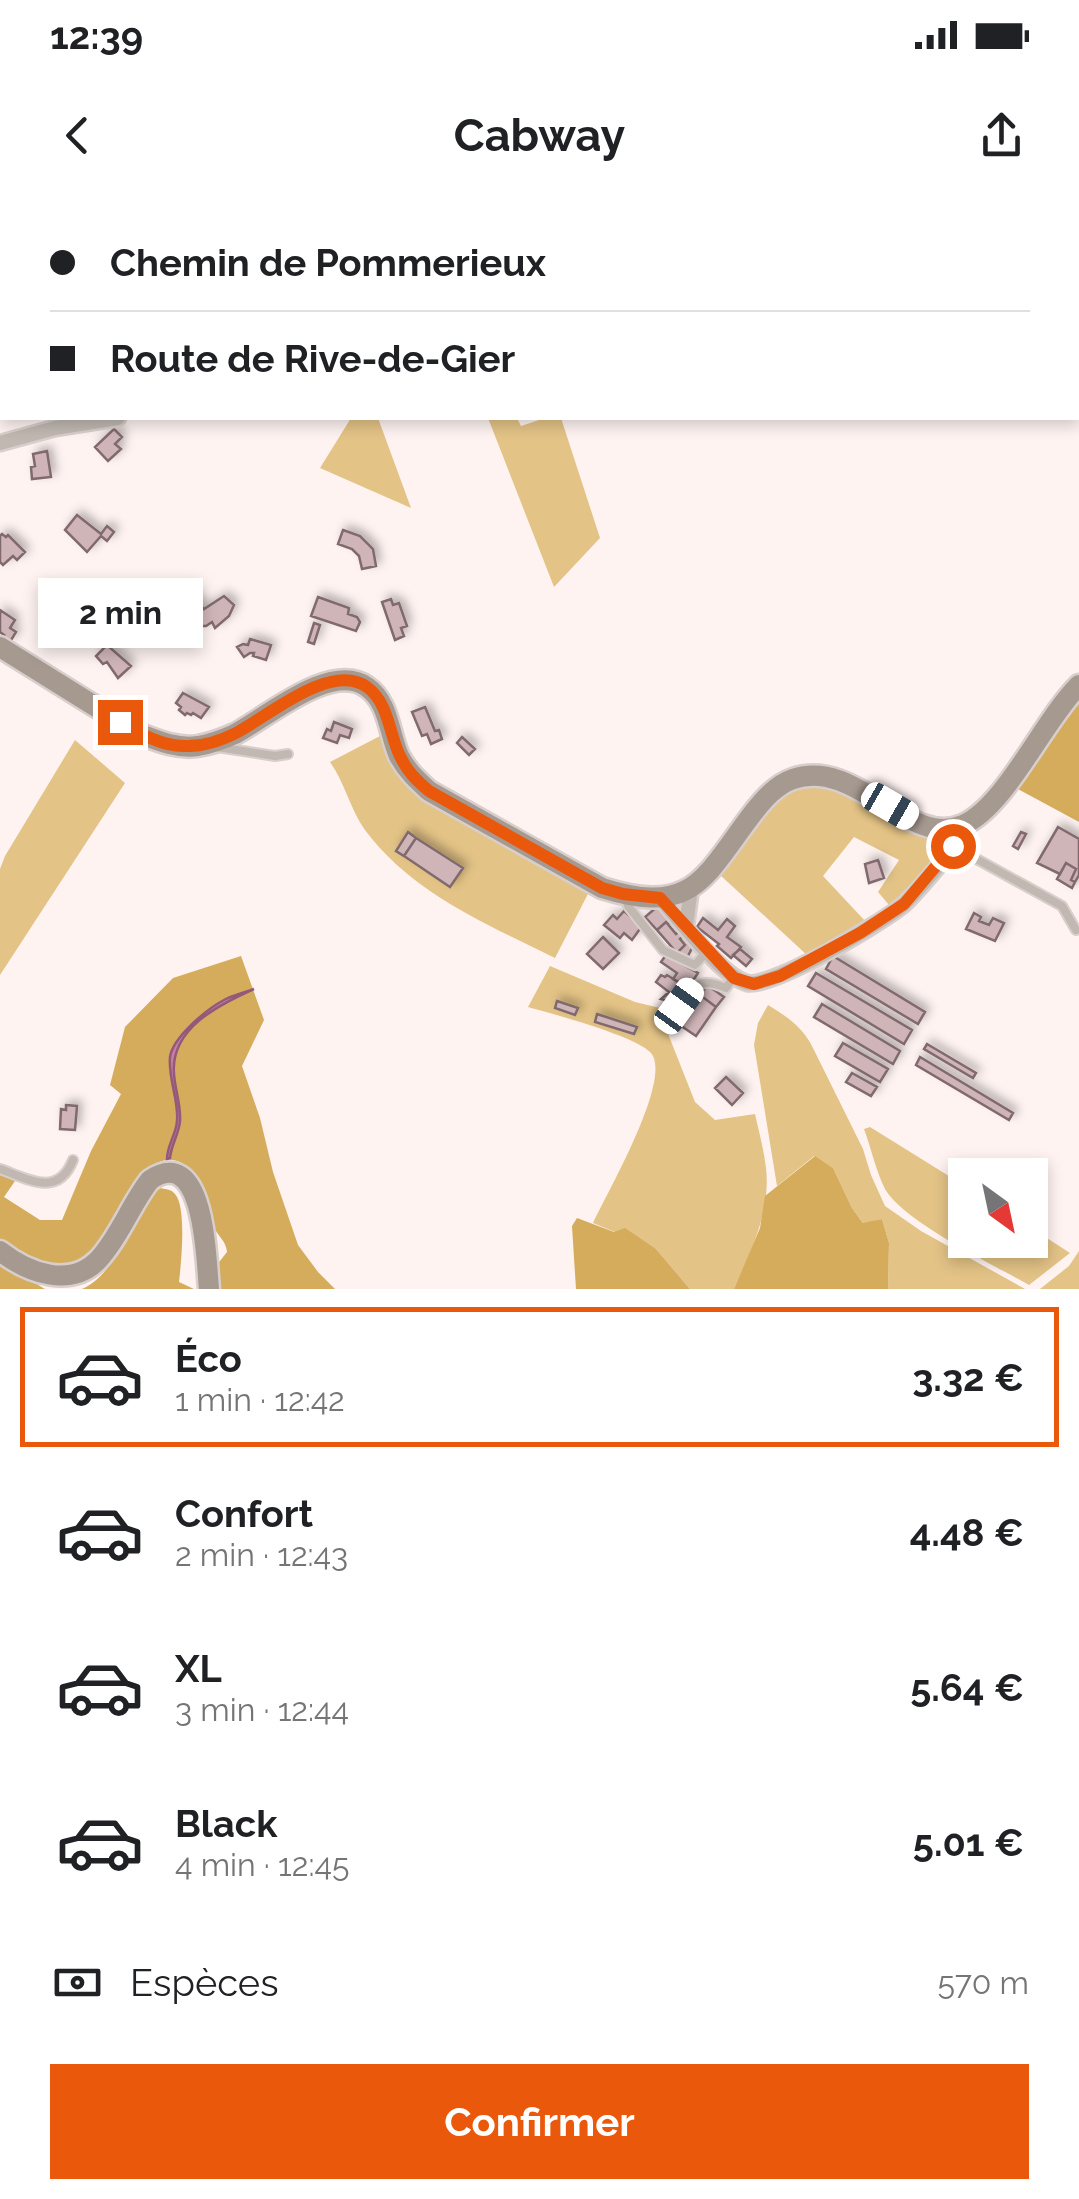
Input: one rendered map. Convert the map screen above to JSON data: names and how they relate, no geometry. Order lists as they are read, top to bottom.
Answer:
{
  "north": "bottom right",
  "page": {
    "status": "12:39",
    "header": "Cabway",
    "banner": ["Chemin de Pommerieux", "Route de Rive-de-Gier"],
    "bubble": "2 min",
    "list": [
      {
        "name": "Éco",
        "note": "1 min · 12:42",
        "value": "3.32 €"
      },
      {
        "name": "Confort",
        "note": "2 min · 12:43",
        "value": "4.48 €"
      },
      {
        "name": "XL",
        "note": "3 min · 12:44",
        "value": "5.64 €"
      },
      {
        "name": "Black",
        "note": "4 min · 12:45",
        "value": "5.01 €"
      }
    ],
    "pay": ["Espèces", "570 m"],
    "buttons": "Confirmer"
  }
}
